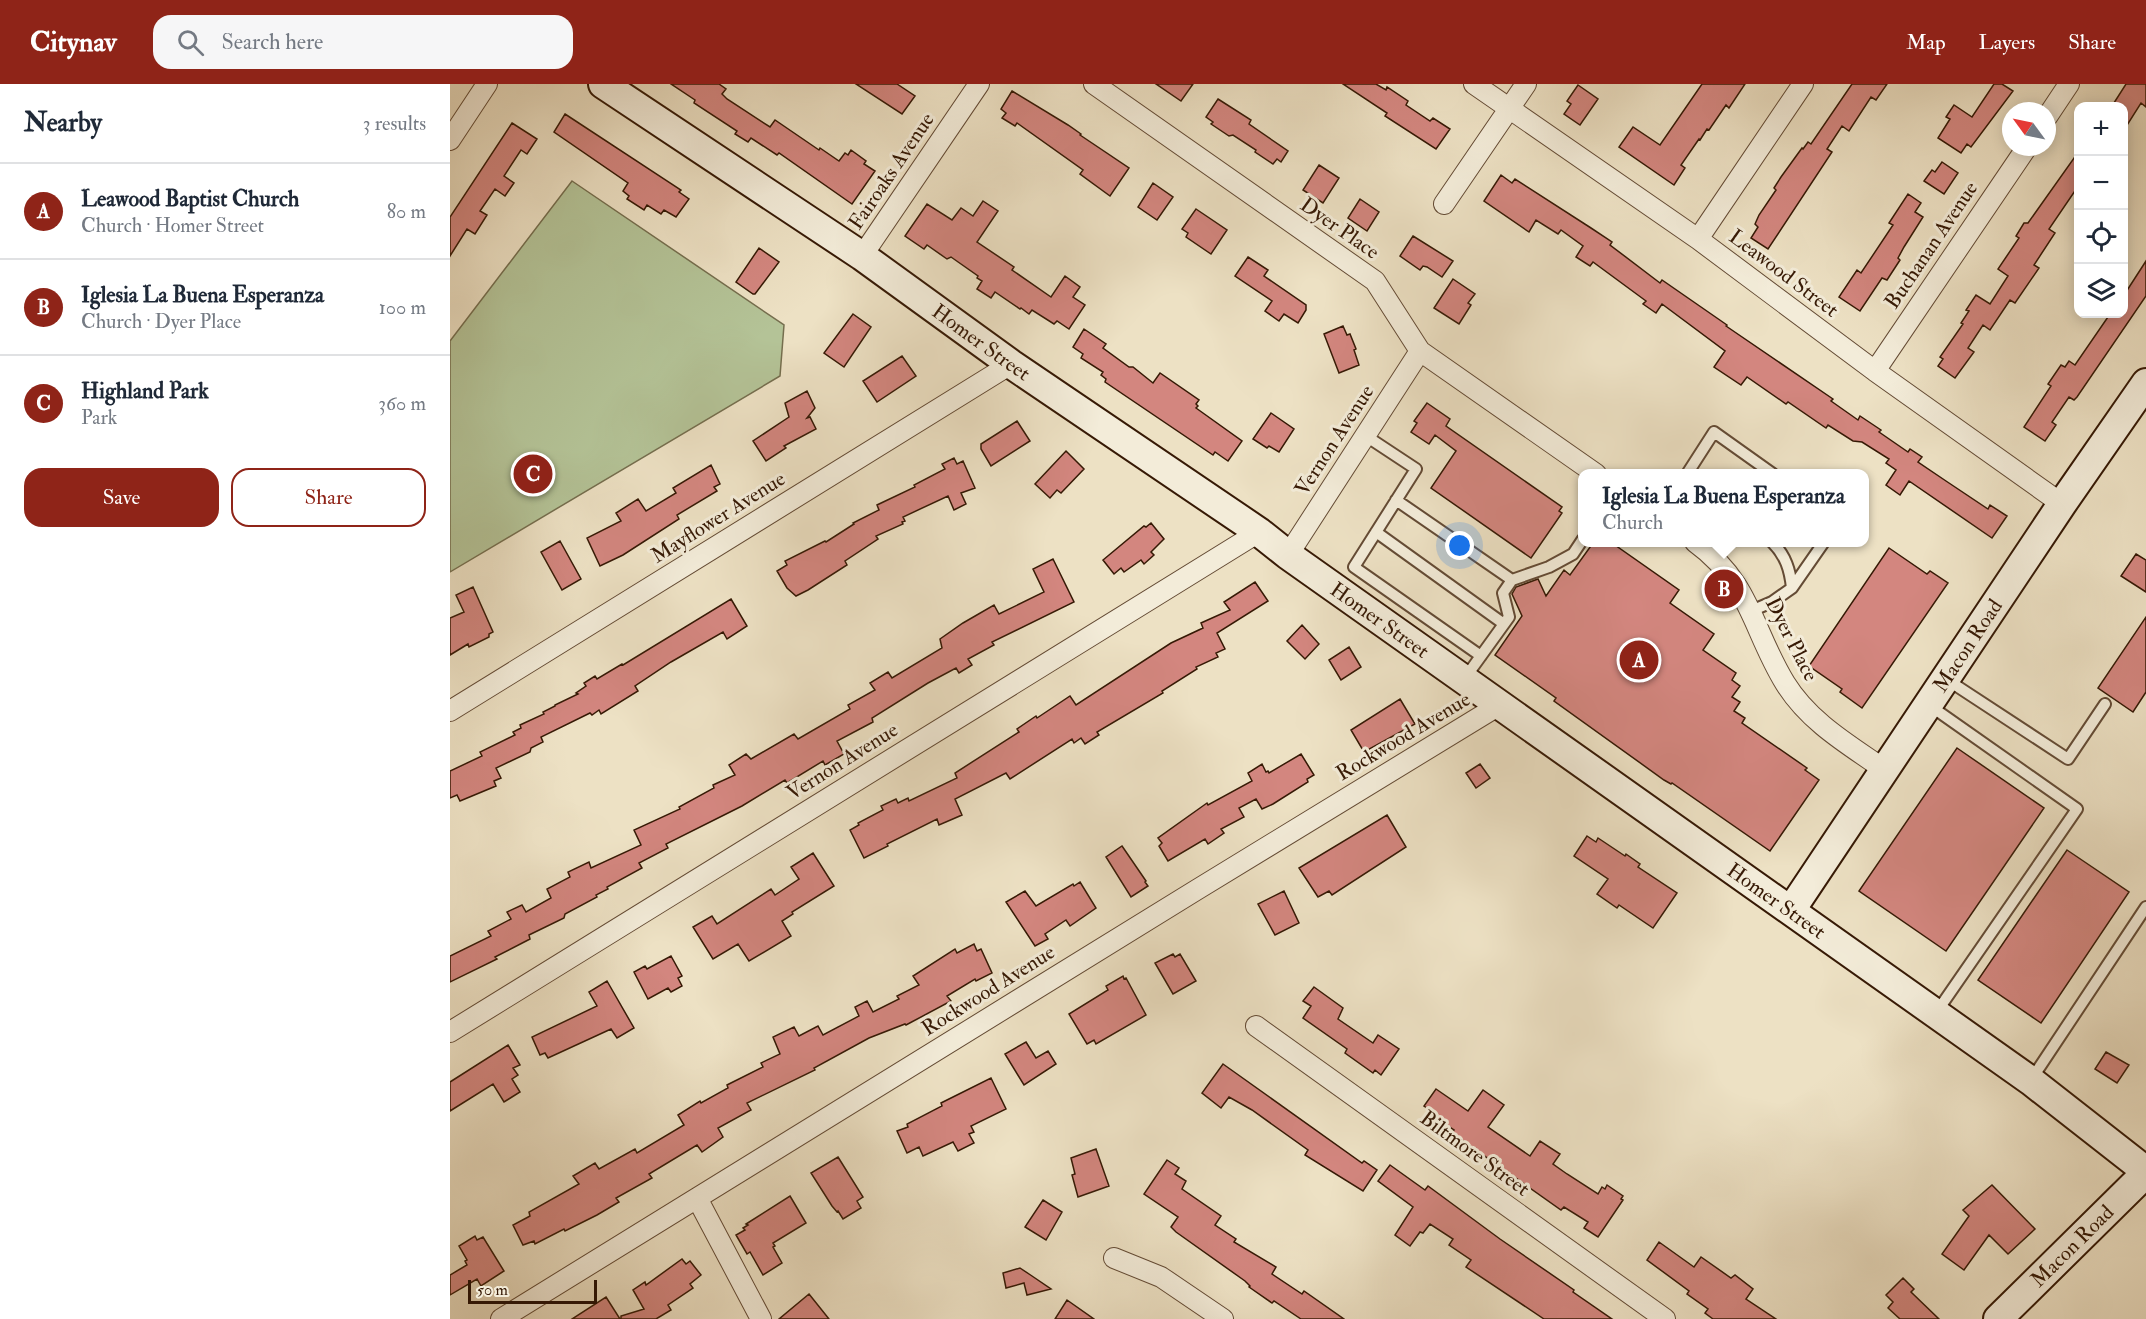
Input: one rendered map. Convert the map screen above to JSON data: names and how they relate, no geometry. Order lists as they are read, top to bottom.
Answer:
{
  "streets": {
    "street": [
      "Fairoaks Avenue",
      "Dyer Place",
      "Buchanan Avenue",
      "Leawood Street",
      "Homer Street",
      "Vernon Avenue",
      "Mayflower Avenue",
      "Macon Road",
      "Rockwood Avenue",
      "Biltmore Street"
    ]
  },
  "crossings": [
    ["Fairoaks Avenue", "Homer Street"],
    ["Dyer Place", "Vernon Avenue"],
    ["Dyer Place", "Macon Road"],
    ["Buchanan Avenue", "Leawood Street"],
    ["Leawood Street", "Macon Road"],
    ["Homer Street", "Vernon Avenue"],
    ["Homer Street", "Mayflower Avenue"],
    ["Homer Street", "Macon Road"],
    ["Homer Street", "Rockwood Avenue"]
  ],
  "scale_bar": "50 m",
  "north": "top left",
  "page": {
    "header": "Citynav",
    "search": "Search here",
    "nav": ["Map", "Layers", "Share"],
    "heading": ["Nearby", "3 results"],
    "map_buttons": ["+", "−"],
    "list": [
      {
        "mark": "A",
        "name": "Leawood Baptist Church",
        "note": "Church · Homer Street",
        "value": "80 m"
      },
      {
        "mark": "B",
        "name": "Iglesia La Buena Esperanza",
        "note": "Church · Dyer Place",
        "value": "100 m"
      },
      {
        "mark": "C",
        "name": "Highland Park",
        "note": "Park",
        "value": "360 m"
      }
    ],
    "buttons": ["Save", "Share"],
    "pins": ["C", "B", "A"],
    "popup": ["Iglesia La Buena Esperanza", "Church"],
    "scale": "50 m"
  }
}
